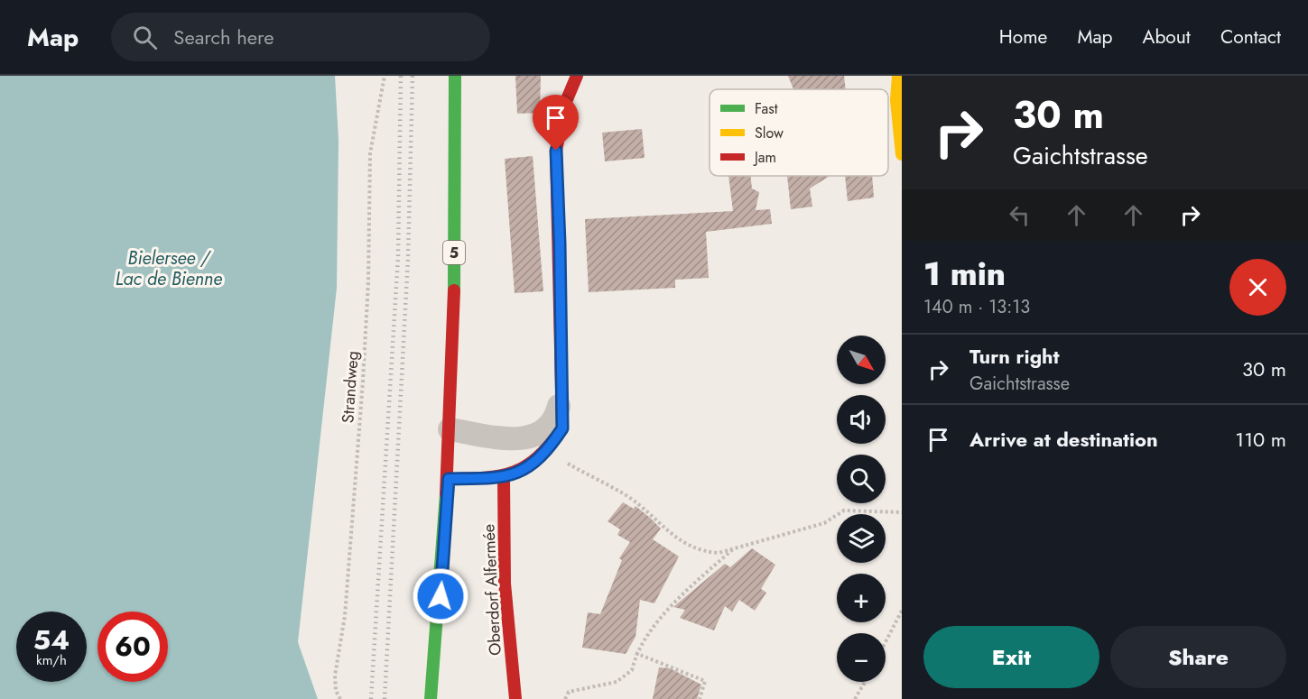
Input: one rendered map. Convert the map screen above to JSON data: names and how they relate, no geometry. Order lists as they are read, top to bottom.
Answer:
{
  "streets": {
    "street": ["5", "Oberdorf Alfermée"],
    "path": ["Strandweg"]
  },
  "water": ["Bielersee / Lac de Bienne"],
  "legend": ["Fast", "Slow", "Jam"],
  "north": "bottom right",
  "page": {
    "header": "Map",
    "search": "Search here",
    "nav": [
      "Home",
      "Map",
      "About",
      "Contact"
    ],
    "turn": ["30 m", "Gaichtstrasse"],
    "heading": ["1 min", "140 m · 13:13"],
    "list": [
      {
        "name": "Turn right",
        "note": "Gaichtstrasse",
        "value": "30 m"
      },
      {
        "name": "Arrive at destination",
        "value": "110 m"
      }
    ],
    "map_buttons": ["+", "−"],
    "speed": "54 km/h",
    "limit": "60",
    "buttons": ["Exit", "Share"]
  }
}
